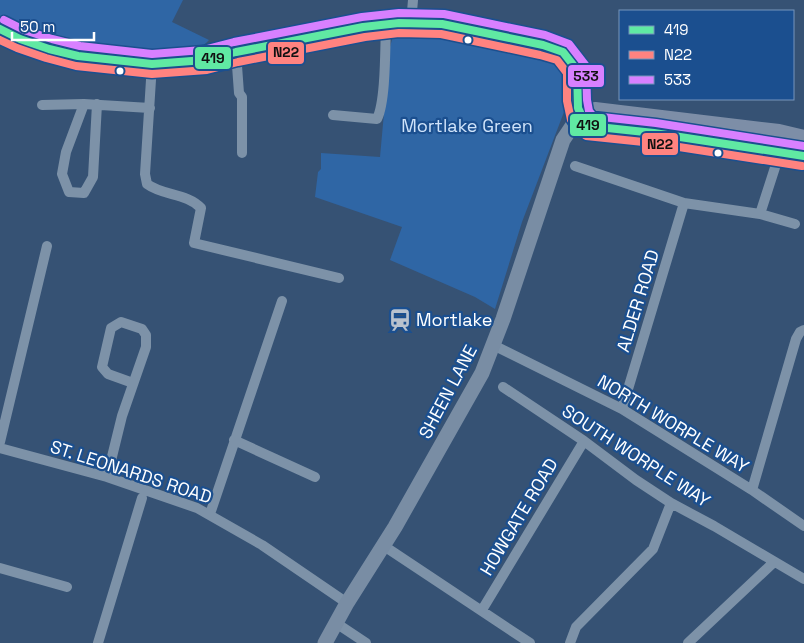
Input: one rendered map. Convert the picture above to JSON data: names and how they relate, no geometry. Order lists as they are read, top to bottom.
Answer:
{
  "streets": {
    "main road": ["SHEEN LANE"],
    "street": [
      "ALDER ROAD",
      "NORTH WORPLE WAY",
      "SOUTH WORPLE WAY",
      "ST. LEONARDS ROAD",
      "HOWGATE ROAD"
    ]
  },
  "crossings": [
    ["ALDER ROAD", "NORTH WORPLE WAY"],
    ["SHEEN LANE", "NORTH WORPLE WAY"],
    ["SHEEN LANE", "ST. LEONARDS ROAD"],
    ["SOUTH WORPLE WAY", "HOWGATE ROAD"]
  ],
  "parks": ["Mortlake Green"],
  "places": {
    "station": ["Mortlake"]
  },
  "lines": ["transit line 533", "transit line 419", "transit line N22"],
  "legend": ["419", "N22", "533"],
  "scale_bar": "50 m"
}
